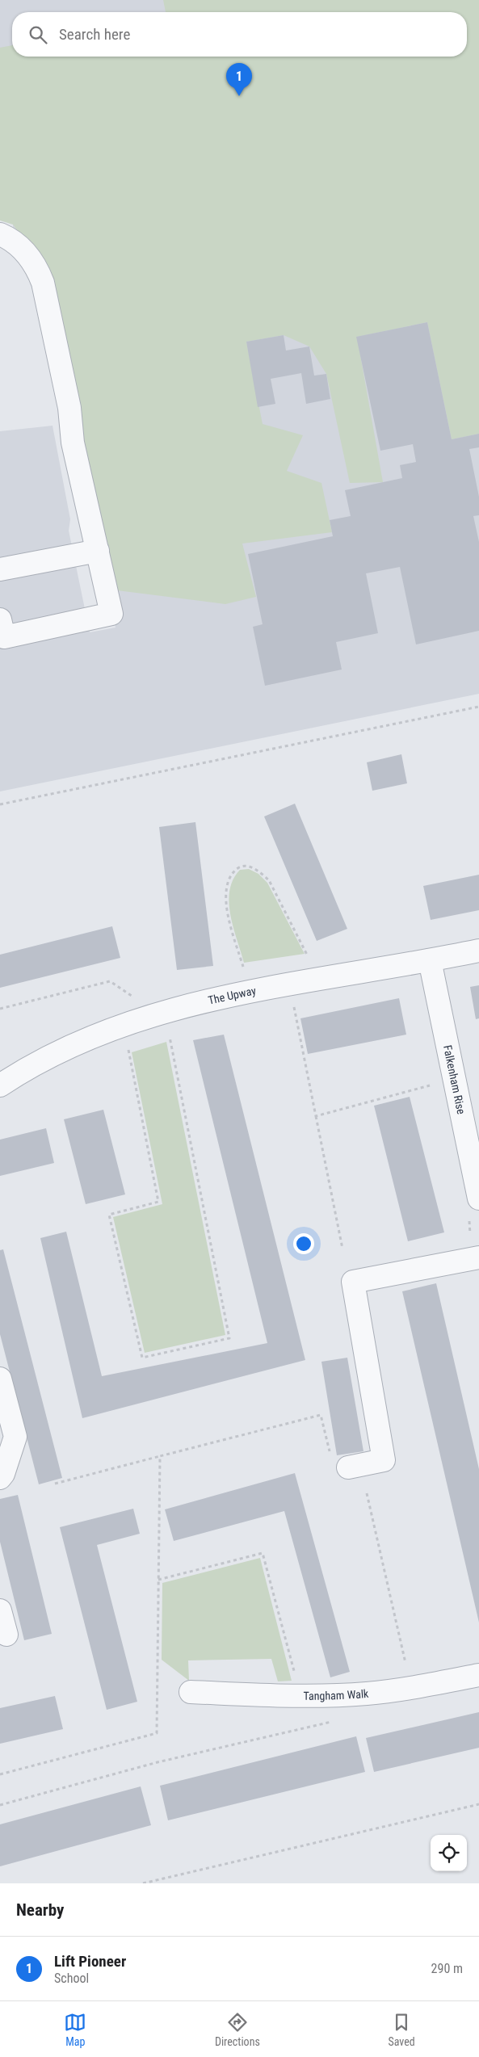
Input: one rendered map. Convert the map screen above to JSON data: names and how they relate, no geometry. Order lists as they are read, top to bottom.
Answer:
{
  "streets": {
    "street": ["The Upway", "Falkenham Rise", "Tangham Walk"]
  },
  "crossings": [
    ["The Upway", "Falkenham Rise"]
  ],
  "page": {
    "search": "Search here",
    "pins": "1",
    "heading": "Nearby",
    "list": [
      {
        "mark": "1",
        "name": "Lift Pioneer",
        "note": "School",
        "value": "290 m"
      }
    ],
    "nav": ["Map", "Directions", "Saved"]
  }
}
